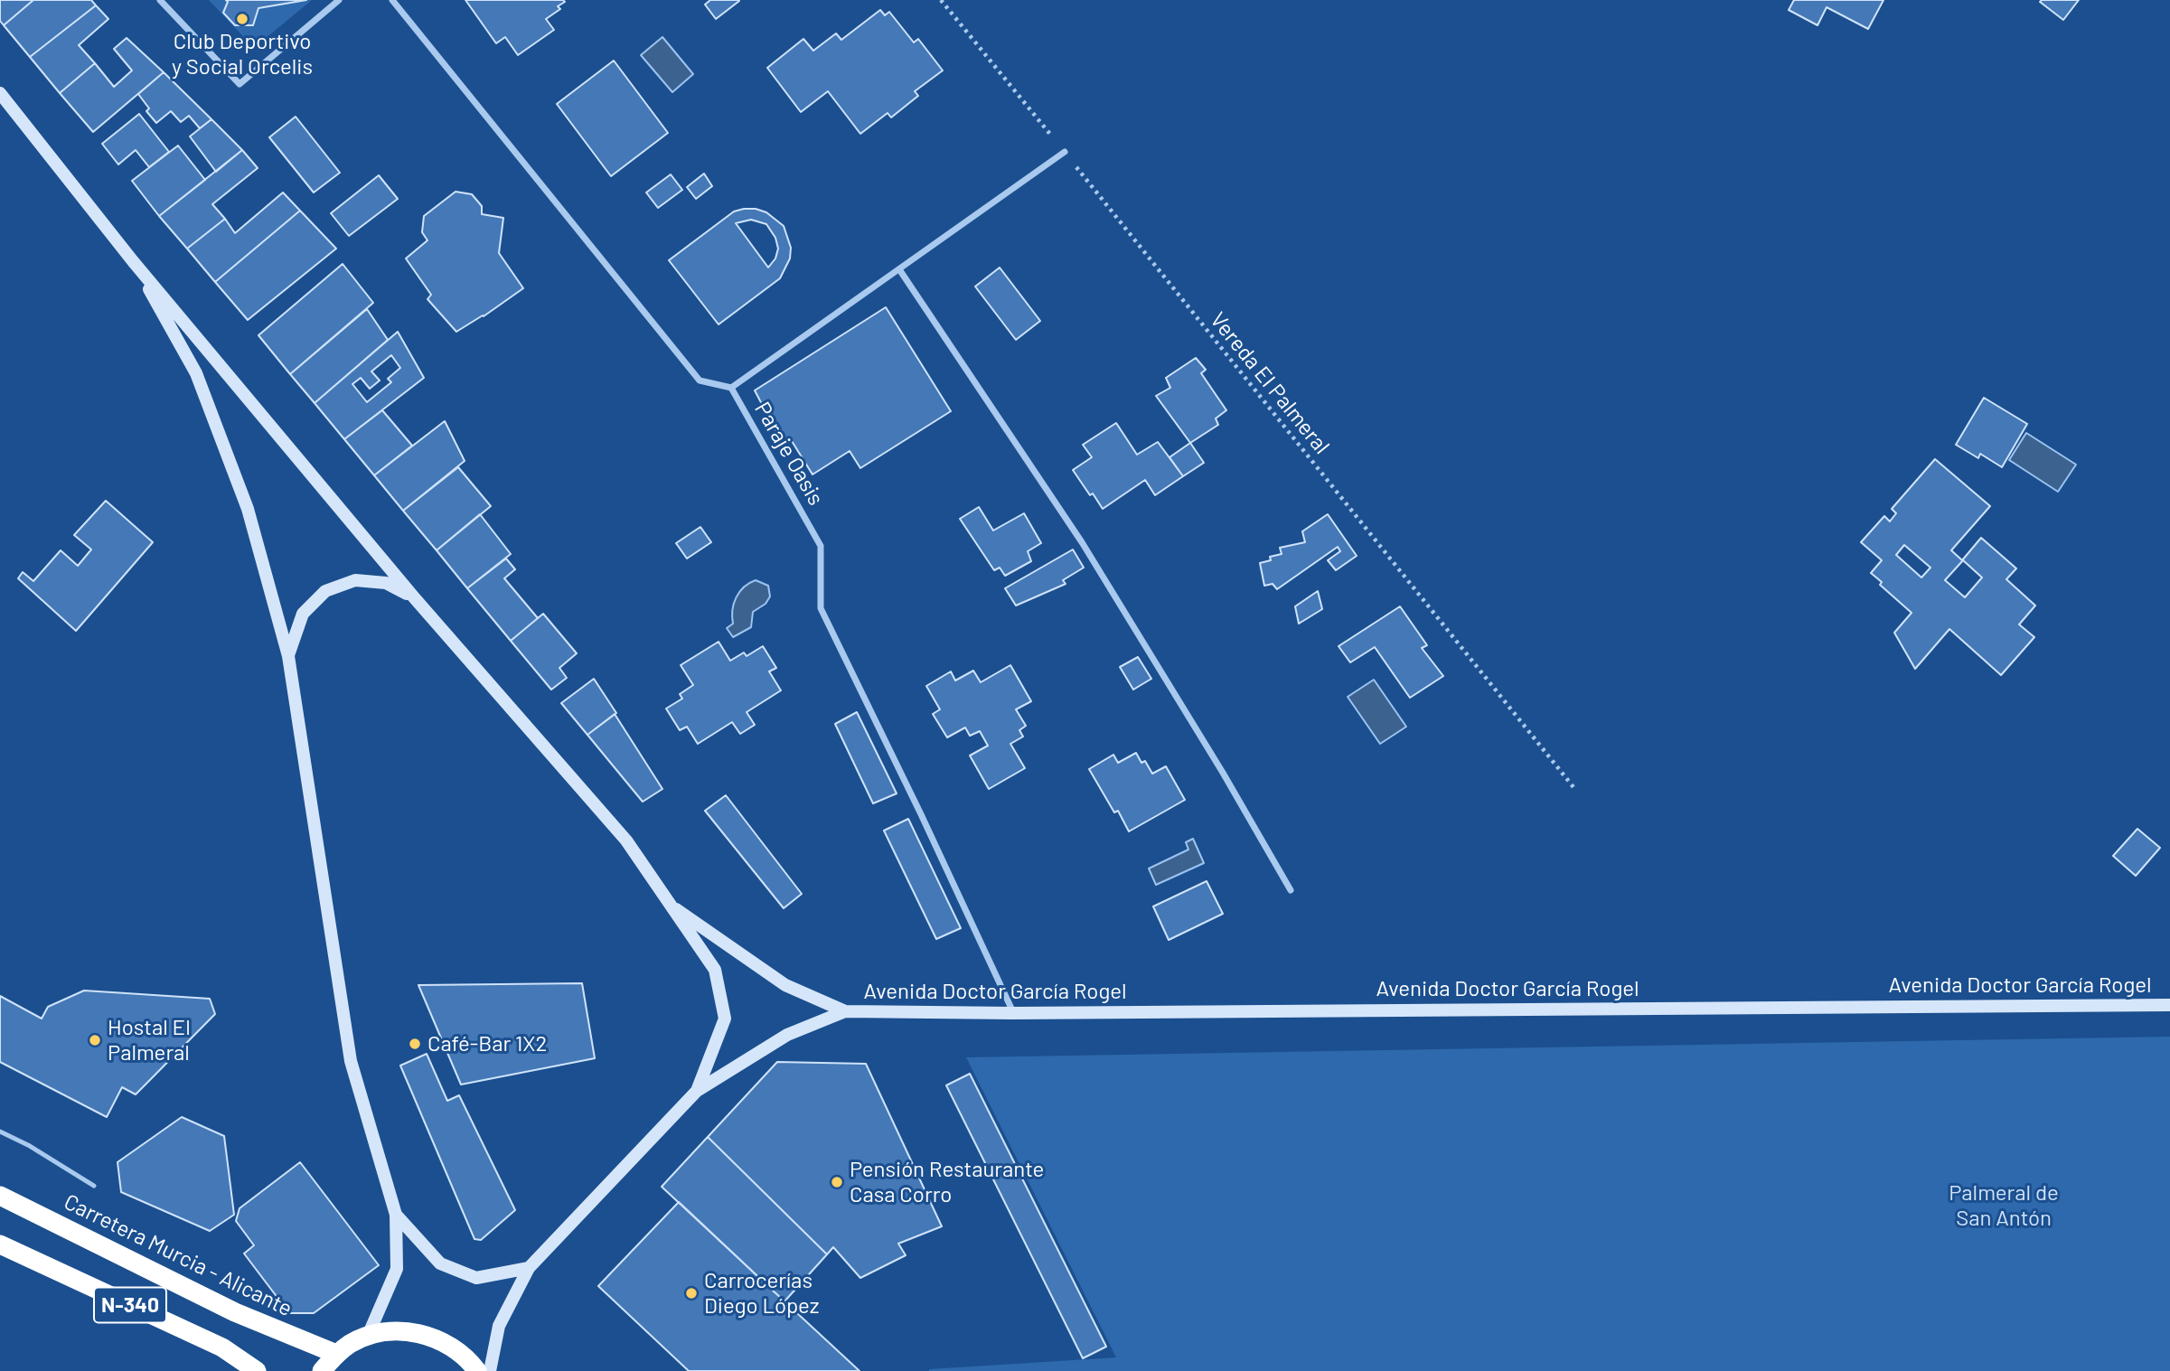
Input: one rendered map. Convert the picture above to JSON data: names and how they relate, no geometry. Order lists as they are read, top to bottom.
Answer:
{
  "streets": {
    "highway": ["Carretera Murcia - Alicante", "N-340"],
    "main road": ["Avenida Doctor García Rogel"],
    "street": ["Paraje Oasis"],
    "path": ["Vereda El Palmeral"]
  },
  "crossings": [
    ["Paraje Oasis", "Avenida Doctor García Rogel"]
  ],
  "parks": ["Palmeral de San Antón"],
  "places": [
    "Club Deportivo y Social Orcelis",
    "Hostal El Palmeral",
    "Café-Bar 1X2",
    "Pensión Restaurante Casa Corro",
    "Carrocerías Diego López"
  ]
}
